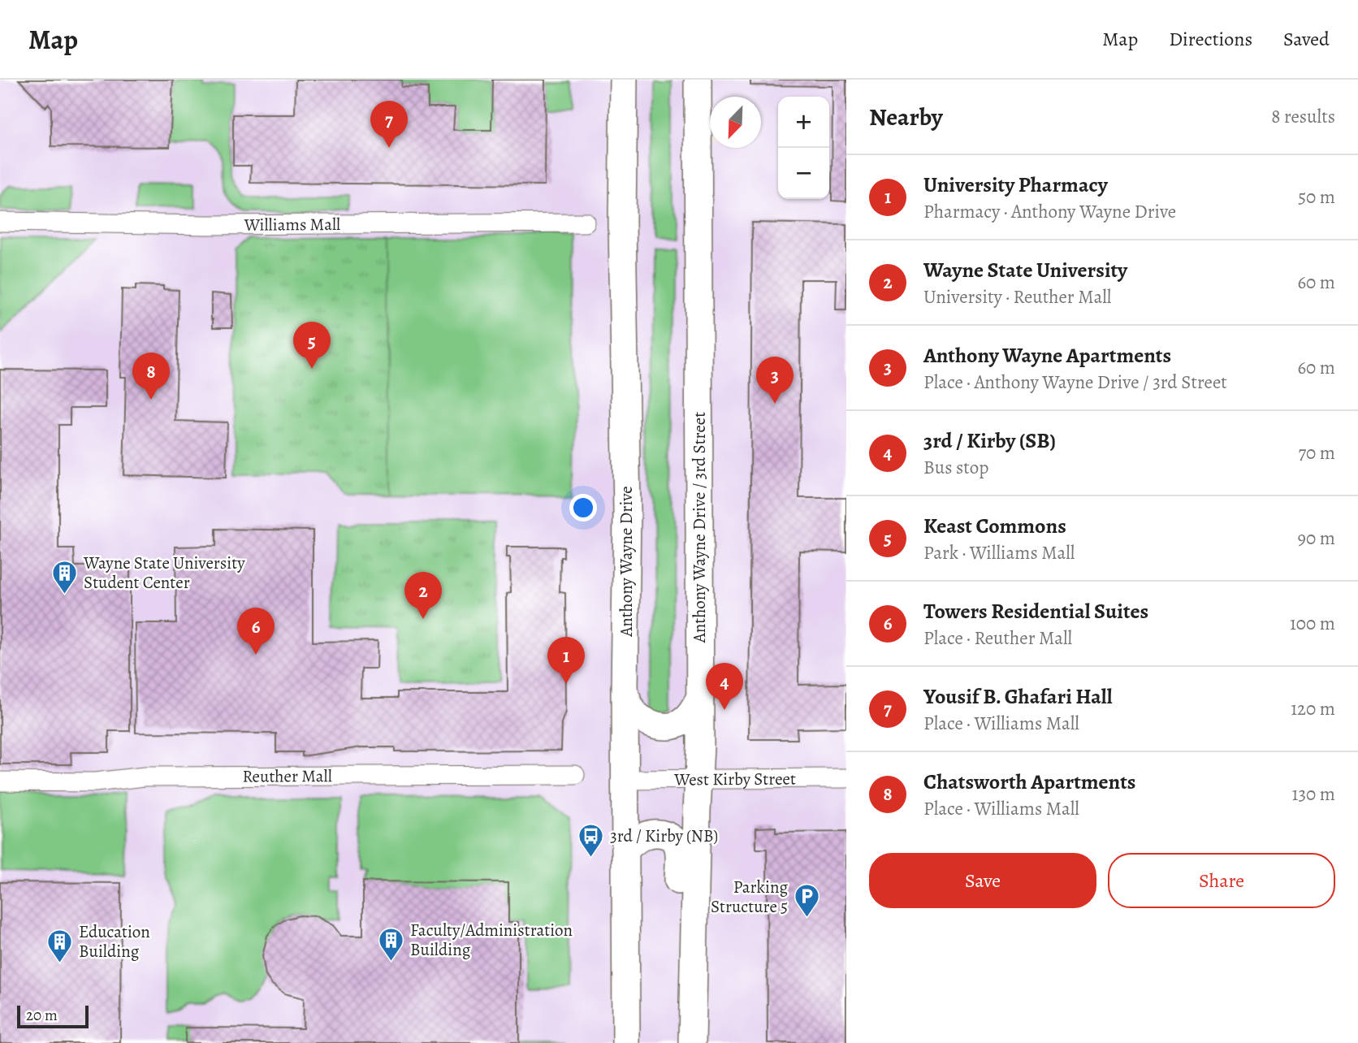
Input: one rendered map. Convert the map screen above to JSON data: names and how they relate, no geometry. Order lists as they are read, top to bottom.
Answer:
{
  "streets": {
    "street": [
      "Williams Mall",
      "Anthony Wayne Drive / 3rd Street",
      "Anthony Wayne Drive",
      "Reuther Mall",
      "West Kirby Street"
    ]
  },
  "crossings": [
    ["Anthony Wayne Drive / 3rd Street", "West Kirby Street"],
    ["Anthony Wayne Drive", "West Kirby Street"]
  ],
  "places": {
    "building": ["Wayne State University Student Center", "Faculty/Administration Building", "Education Building"],
    "bus stop": ["3rd / Kirby (NB)"],
    "parking": ["Parking Structure 5"]
  },
  "scale_bar": "20 m",
  "north": "bottom left",
  "page": {
    "header": "Map",
    "nav": ["Map", "Directions", "Saved"],
    "heading": ["Nearby", "8 results"],
    "map_buttons": ["+", "−"],
    "pins": [
      "7",
      "5",
      "8",
      "3",
      "2",
      "6",
      "1",
      "4"
    ],
    "list": [
      {
        "mark": "1",
        "name": "University Pharmacy",
        "note": "Pharmacy · Anthony Wayne Drive",
        "value": "50 m"
      },
      {
        "mark": "2",
        "name": "Wayne State University",
        "note": "University · Reuther Mall",
        "value": "60 m"
      },
      {
        "mark": "3",
        "name": "Anthony Wayne Apartments",
        "note": "Place · Anthony Wayne Drive / 3rd Street",
        "value": "60 m"
      },
      {
        "mark": "4",
        "name": "3rd / Kirby (SB)",
        "note": "Bus stop",
        "value": "70 m"
      },
      {
        "mark": "5",
        "name": "Keast Commons",
        "note": "Park · Williams Mall",
        "value": "90 m"
      },
      {
        "mark": "6",
        "name": "Towers Residential Suites",
        "note": "Place · Reuther Mall",
        "value": "100 m"
      },
      {
        "mark": "7",
        "name": "Yousif B. Ghafari Hall",
        "note": "Place · Williams Mall",
        "value": "120 m"
      },
      {
        "mark": "8",
        "name": "Chatsworth Apartments",
        "note": "Place · Williams Mall",
        "value": "130 m"
      }
    ],
    "buttons": ["Save", "Share"],
    "scale": "20 m"
  }
}
